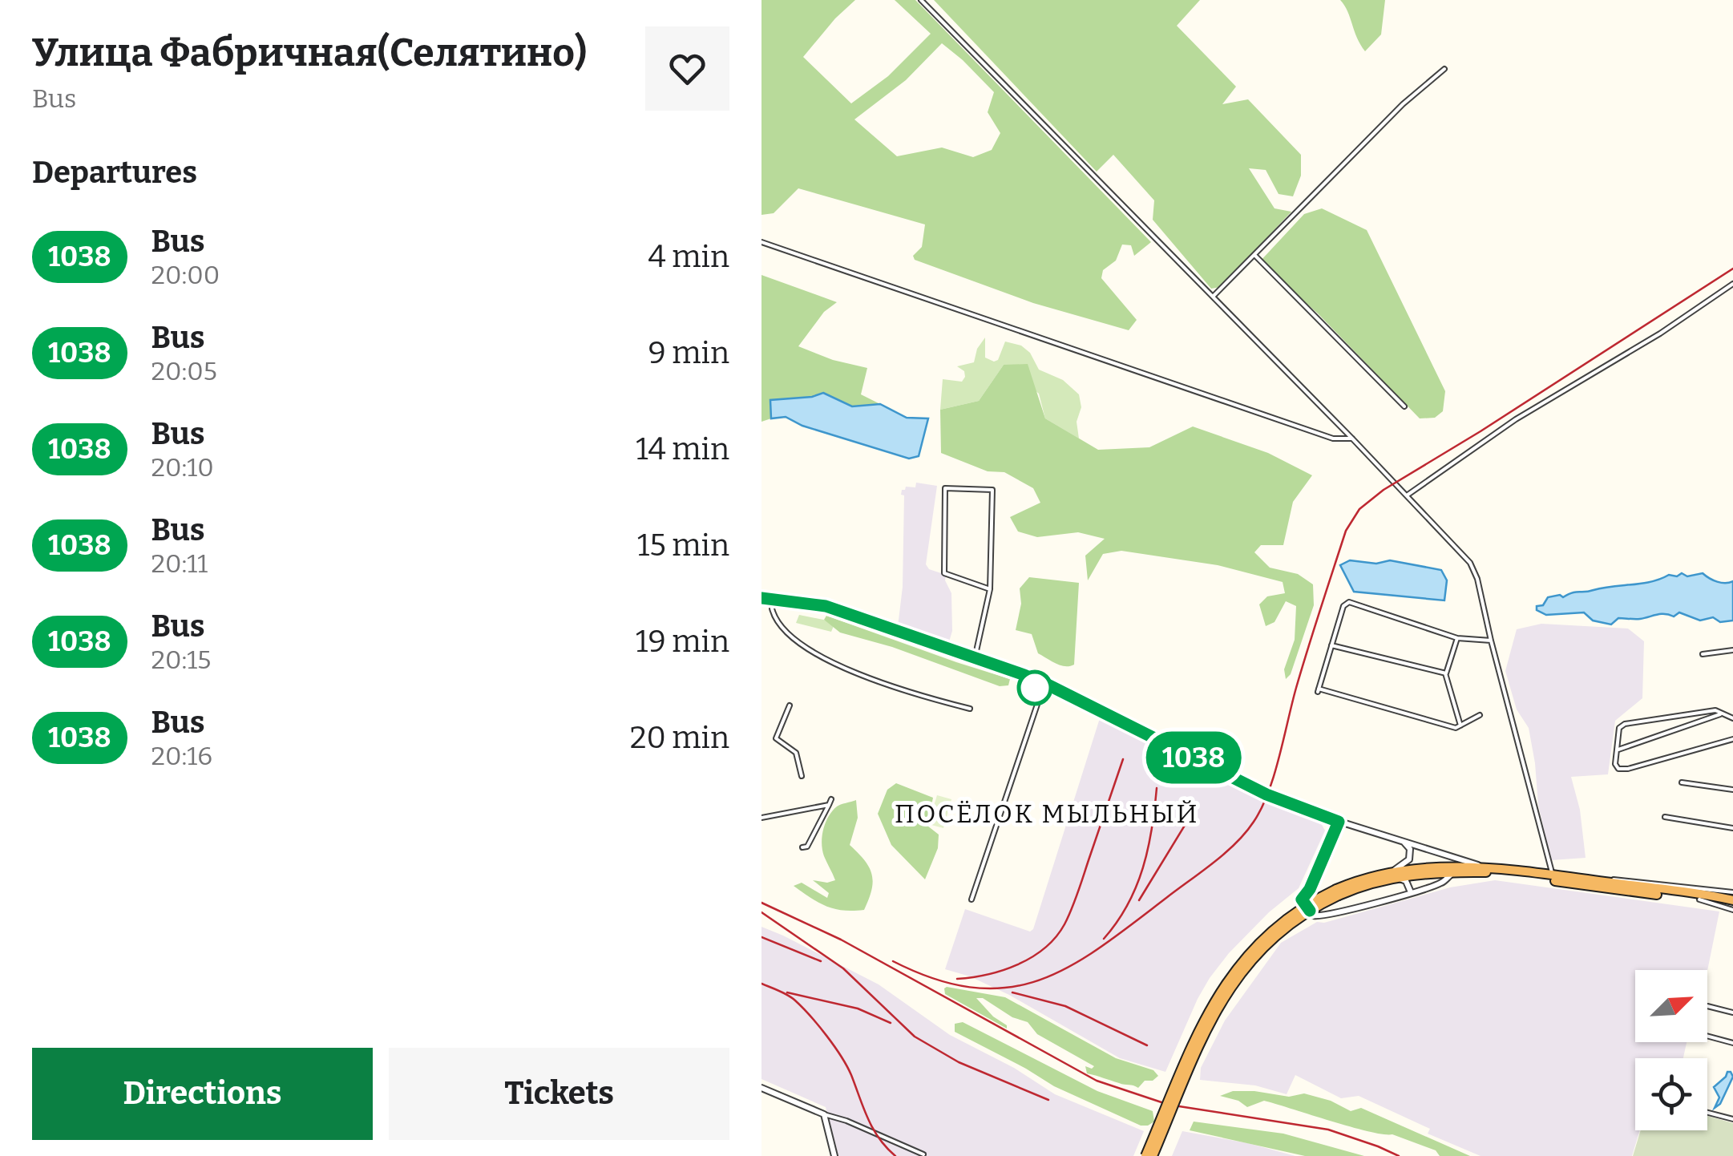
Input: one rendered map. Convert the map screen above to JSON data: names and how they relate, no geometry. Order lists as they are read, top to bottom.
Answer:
{
  "districts": ["ПОСЁЛОК МЫЛЬНЫЙ"],
  "lines": ["bus line 1038"],
  "north": "top right",
  "page": {
    "heading": [
      ["Улица Фабричная(Селятино)", "Bus"],
      "Departures"
    ],
    "on_map": "1038",
    "list": [
      {
        "mark": "1038",
        "name": "Bus",
        "note": "20:00",
        "value": "4 min"
      },
      {
        "mark": "1038",
        "name": "Bus",
        "note": "20:05",
        "value": "9 min"
      },
      {
        "mark": "1038",
        "name": "Bus",
        "note": "20:10",
        "value": "14 min"
      },
      {
        "mark": "1038",
        "name": "Bus",
        "note": "20:11",
        "value": "15 min"
      },
      {
        "mark": "1038",
        "name": "Bus",
        "note": "20:15",
        "value": "19 min"
      },
      {
        "mark": "1038",
        "name": "Bus",
        "note": "20:16",
        "value": "20 min"
      }
    ],
    "buttons": ["Directions", "Tickets"]
  }
}
